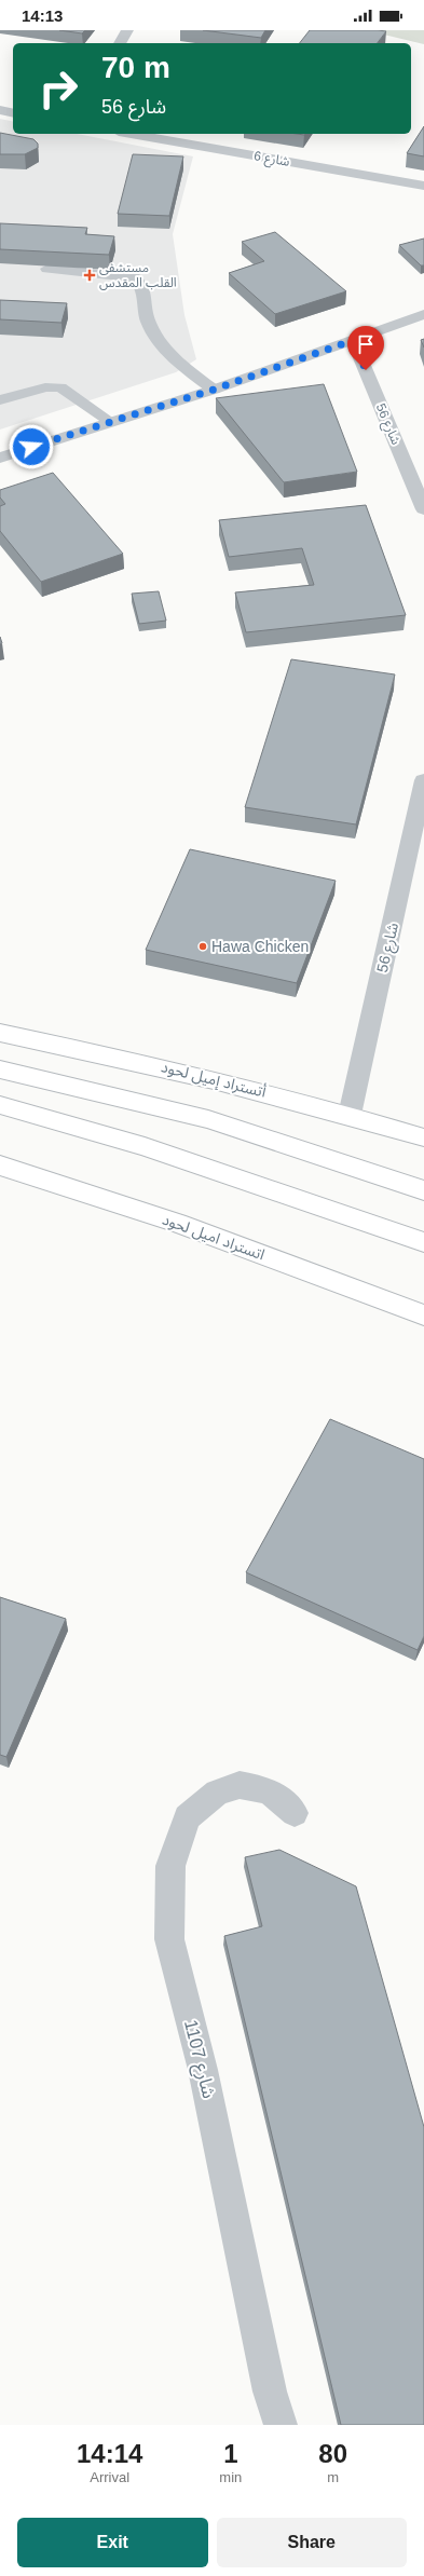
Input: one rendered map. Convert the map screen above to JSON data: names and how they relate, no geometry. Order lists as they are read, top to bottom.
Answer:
{
  "streets": {
    "highway": ["أتستراد إميل لحود", "اتستراد اميل لحود"],
    "street": ["شارع 6", "شارع 56", "شارع 1107"]
  },
  "crossings": [
    ["شارع 56", "أتستراد إميل لحود"]
  ],
  "places": {
    "health": ["مستشفى القلب المقدس"],
    "other": ["Hawa Chicken"]
  },
  "page": {
    "status": "14:13",
    "turn": ["70 m", "شارع 56"],
    "eta": [
      "14:14",
      "Arrival",
      "1",
      "min",
      "80",
      "m"
    ],
    "buttons": ["Exit", "Share"]
  }
}
